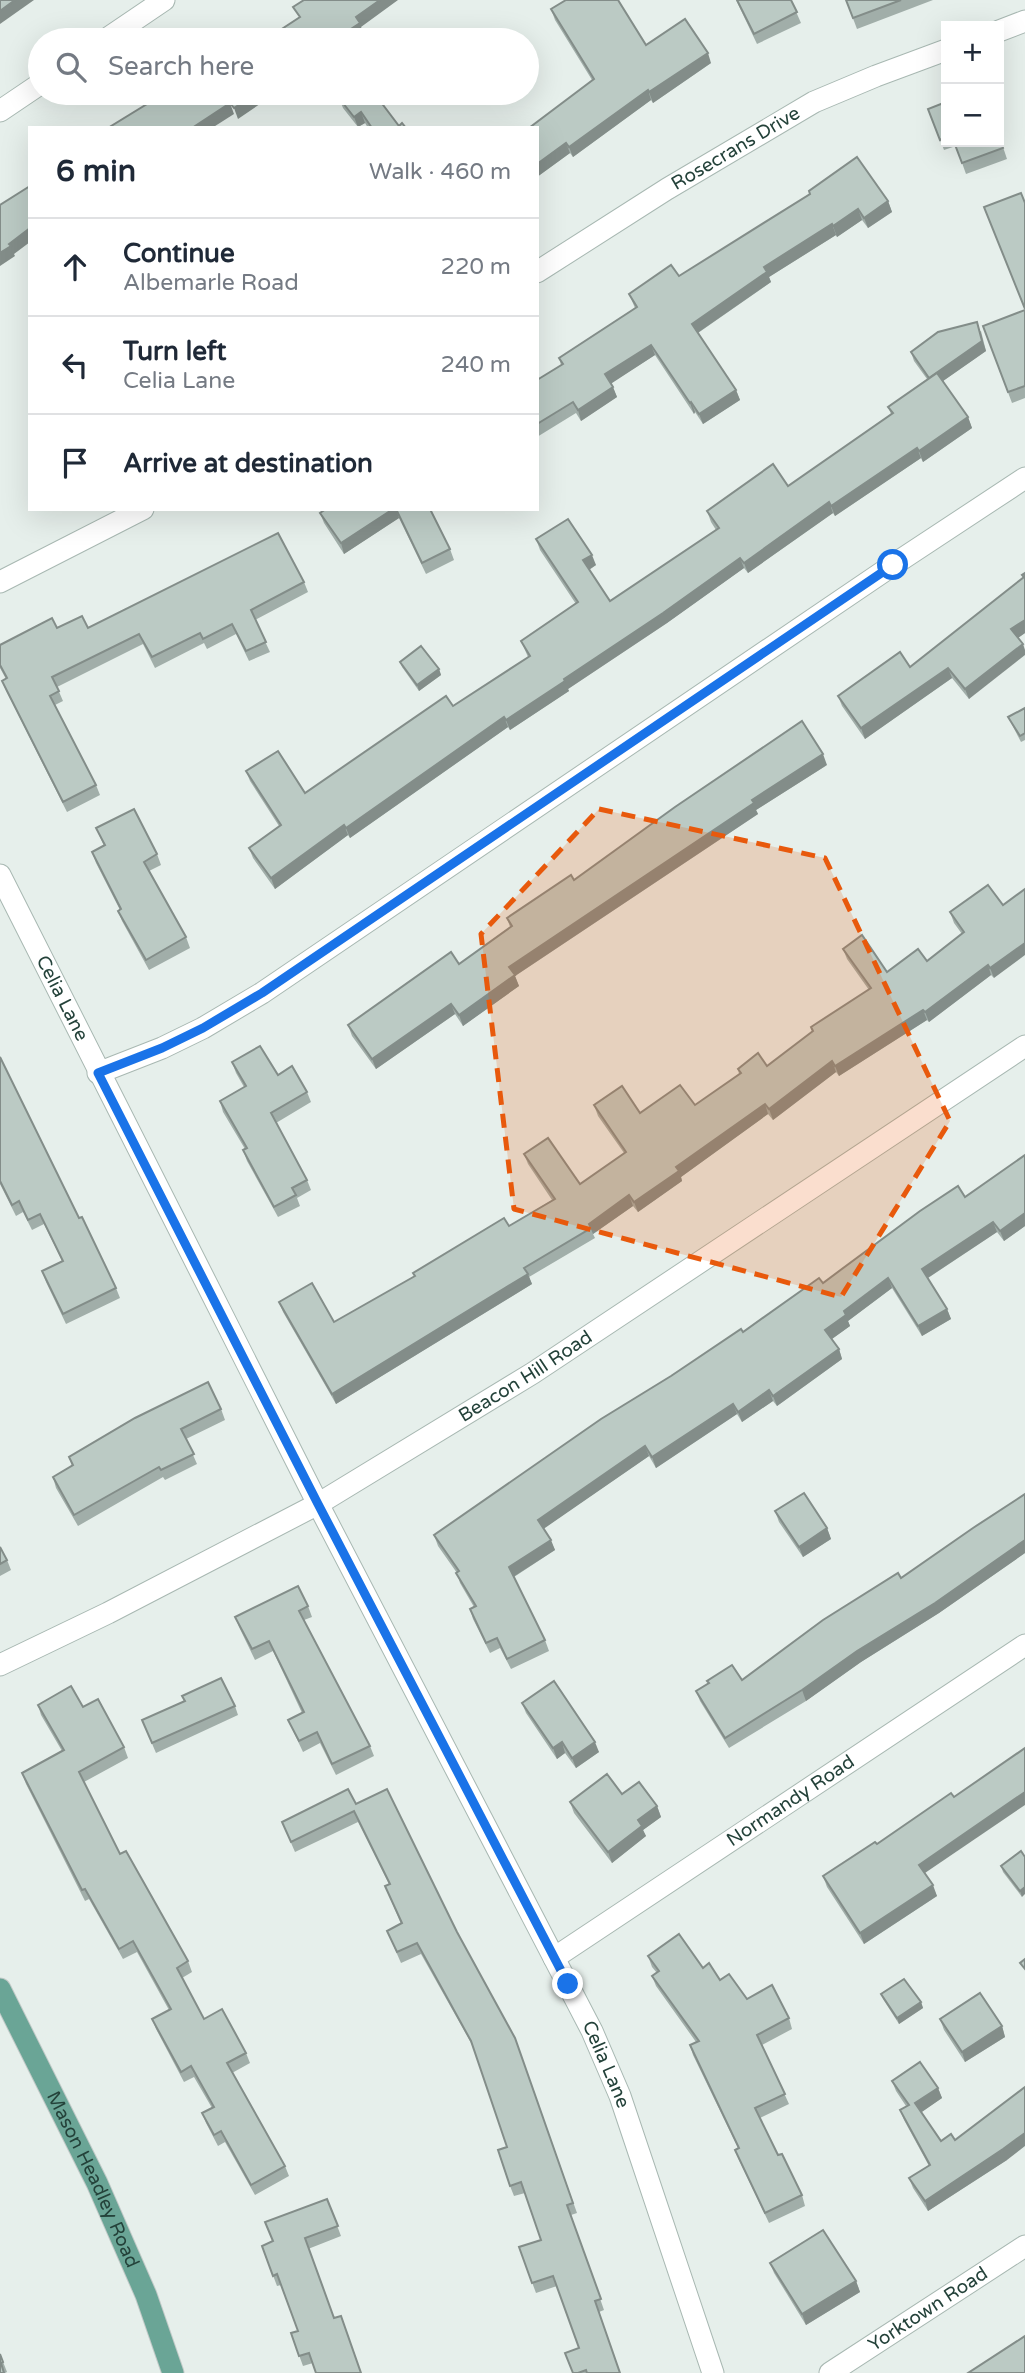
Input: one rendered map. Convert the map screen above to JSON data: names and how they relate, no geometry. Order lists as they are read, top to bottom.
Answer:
{
  "streets": {
    "main road": ["Mason Headley Road"],
    "street": [
      "Rosecrans Drive",
      "Celia Lane",
      "Beacon Hill Road",
      "Normandy Road",
      "Yorktown Road"
    ]
  },
  "crossings": [
    ["Celia Lane", "Beacon Hill Road"],
    ["Celia Lane", "Normandy Road"]
  ],
  "page": {
    "map_buttons": ["+", "−"],
    "search": "Search here",
    "heading": ["6 min", "Walk · 460 m"],
    "list": [
      ["Continue", "Albemarle Road", "220 m"],
      ["Turn left", "Celia Lane", "240 m"],
      "Arrive at destination"
    ]
  }
}
